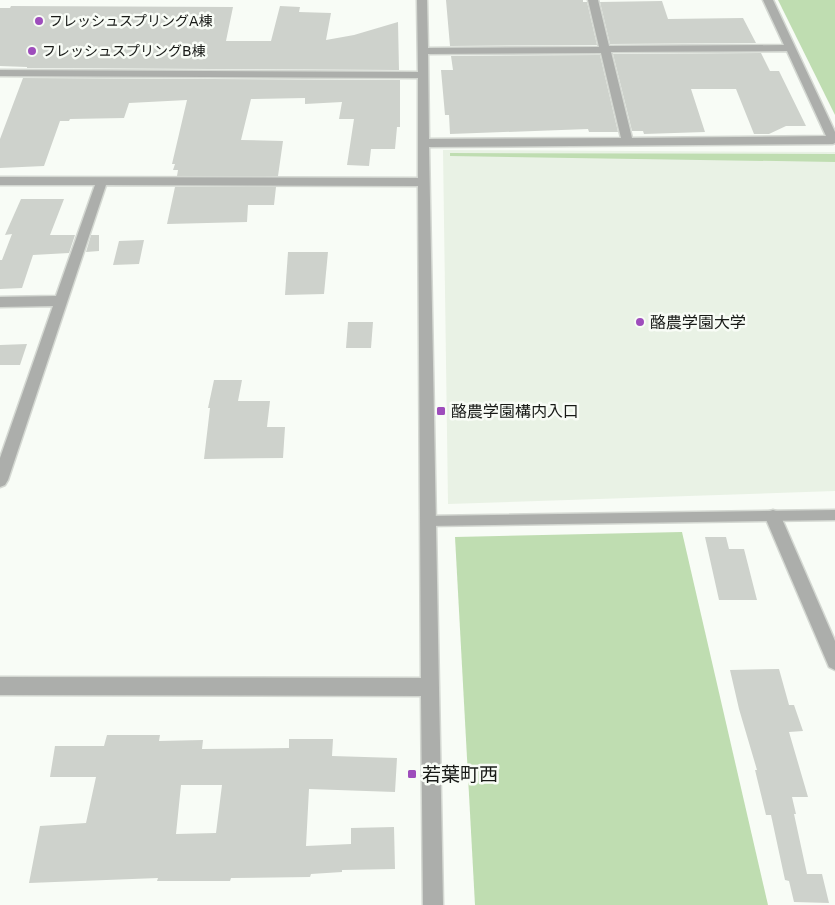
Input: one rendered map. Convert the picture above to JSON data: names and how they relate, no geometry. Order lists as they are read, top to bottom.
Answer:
{
  "places": {
    "other": ["フレッシュスプリングA棟", "フレッシュスプリングB棟", "酪農学園大学"],
    "transit": ["酪農学園構内入口", "若葉町西"]
  }
}
